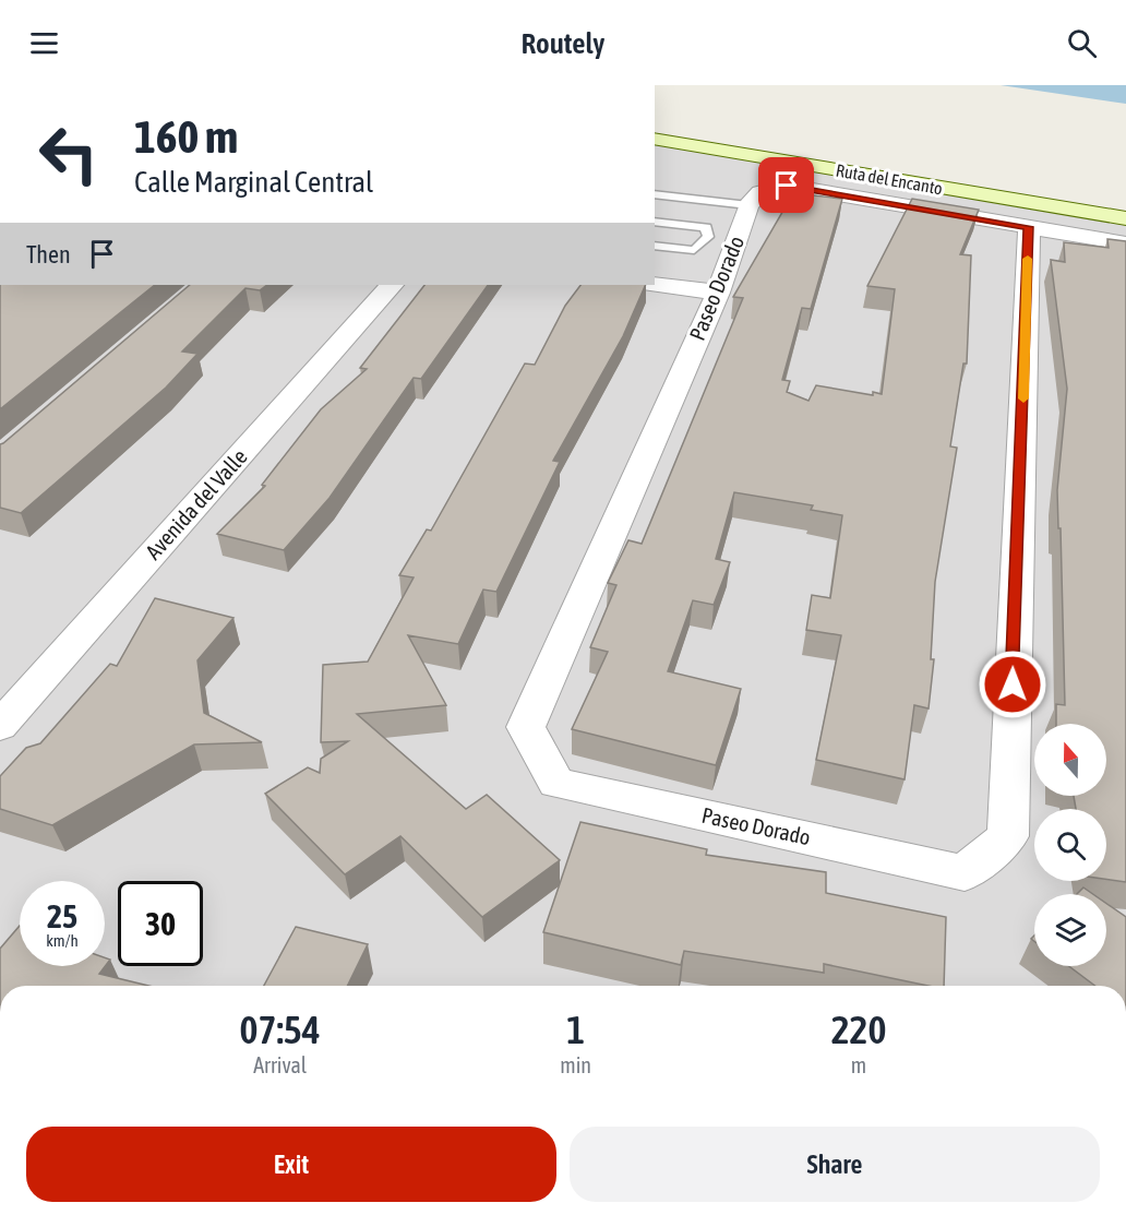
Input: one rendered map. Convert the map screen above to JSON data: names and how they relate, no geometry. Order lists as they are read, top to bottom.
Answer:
{
  "streets": {
    "main road": ["Ruta del Encanto"],
    "street": ["Paseo Dorado", "Avenida del Valle"]
  },
  "north": "top",
  "page": {
    "header": "Routely",
    "turn": ["160 m", "Calle Marginal Central"],
    "then": "Then",
    "speed": "25 km/h",
    "limit": "30",
    "eta": [
      "07:54",
      "Arrival",
      "1",
      "min",
      "220",
      "m"
    ],
    "buttons": ["Exit", "Share"]
  }
}
